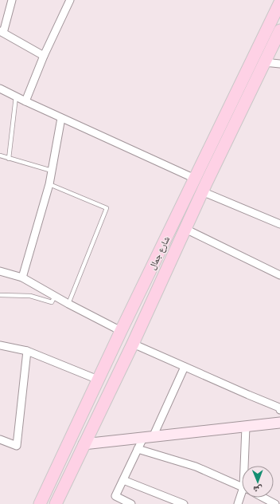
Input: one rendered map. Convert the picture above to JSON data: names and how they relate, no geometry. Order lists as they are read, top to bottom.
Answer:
{
  "streets": {
    "main road": ["شارع جمال"]
  },
  "north": "bottom"
}
